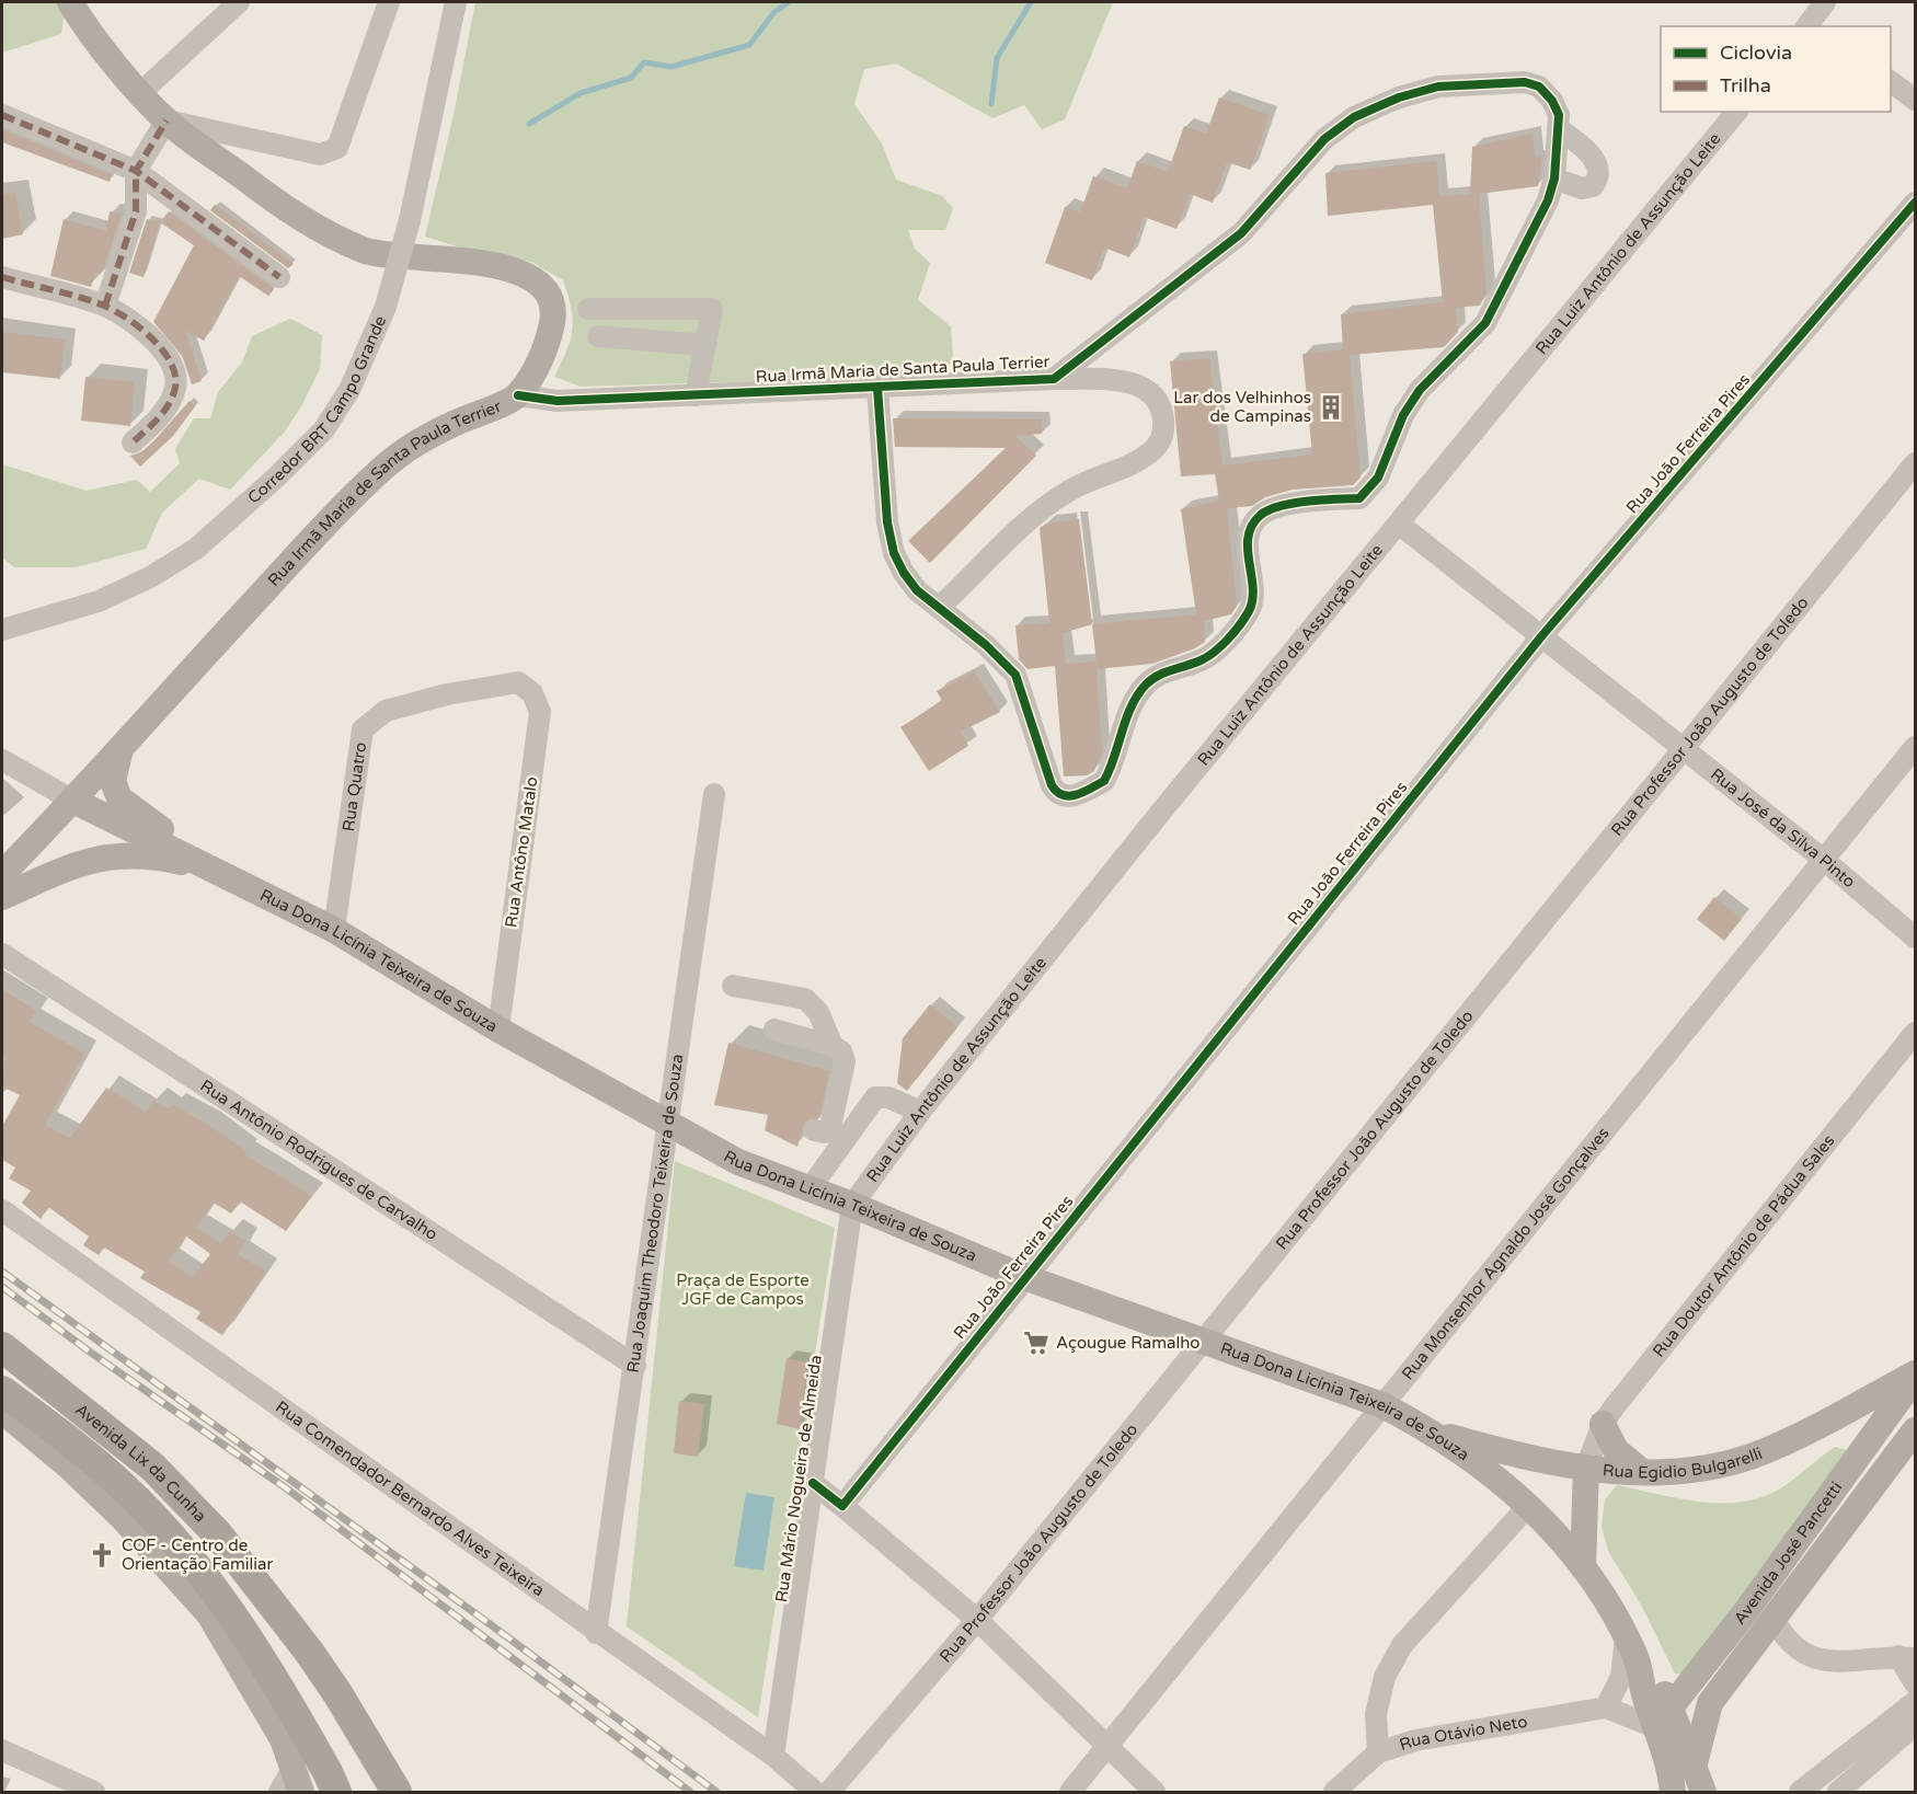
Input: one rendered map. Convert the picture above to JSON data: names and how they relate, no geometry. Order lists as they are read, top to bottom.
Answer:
{
  "streets": {
    "highway": ["Avenida Lix da Cunha"],
    "main road": [
      "Rua Irmã Maria de Santa Paula Terrier",
      "Rua Dona Licínia Teixeira de Souza",
      "Rua Egidio Bulgarelli",
      "Avenida José Pancetti"
    ],
    "street": [
      "Rua Luiz Antônio de Assunção Leite",
      "Corredor BRT Campo Grande",
      "Rua João Ferreira Pires",
      "Rua Professor João Augusto de Toledo",
      "Rua Quatro",
      "Rua José da Silva Pinto",
      "Rua Antôno Matalo",
      "Rua Antônio Rodrigues de Carvalho",
      "Rua Joaquim Theodoro Teixeira de Souza",
      "Rua Doutor Antônio de Pádua Sales",
      "Rua Monsenhor Agnaldo José Gonçalves",
      "Rua Mário Nogueira de Almeida",
      "Rua Comendador Bernardo Alves Teixeira",
      "Rua Otávio Neto"
    ]
  },
  "crossings": [
    ["Rua Luiz Antônio de Assunção Leite", "Rua José da Silva Pinto"],
    ["Rua Luiz Antônio de Assunção Leite", "Rua Dona Licínia Teixeira de Souza"],
    ["Rua Luiz Antônio de Assunção Leite", "Rua Mário Nogueira de Almeida"],
    ["Rua Irmã Maria de Santa Paula Terrier", "Rua Dona Licínia Teixeira de Souza"],
    ["Rua João Ferreira Pires", "Rua José da Silva Pinto"],
    ["Rua João Ferreira Pires", "Rua Dona Licínia Teixeira de Souza"],
    ["Rua Professor João Augusto de Toledo", "Rua José da Silva Pinto"],
    ["Rua Professor João Augusto de Toledo", "Rua Dona Licínia Teixeira de Souza"],
    ["Rua Quatro", "Rua Antôno Matalo"],
    ["Rua Quatro", "Rua Dona Licínia Teixeira de Souza"],
    ["Rua José da Silva Pinto", "Rua Monsenhor Agnaldo José Gonçalves"],
    ["Rua Antôno Matalo", "Rua Dona Licínia Teixeira de Souza"],
    ["Rua Dona Licínia Teixeira de Souza", "Rua Joaquim Theodoro Teixeira de Souza"],
    ["Rua Dona Licínia Teixeira de Souza", "Rua Monsenhor Agnaldo José Gonçalves"],
    ["Rua Dona Licínia Teixeira de Souza", "Rua Egidio Bulgarelli"],
    ["Rua Dona Licínia Teixeira de Souza", "Rua Mário Nogueira de Almeida"],
    ["Rua Dona Licínia Teixeira de Souza", "Avenida José Pancetti"],
    ["Rua Antônio Rodrigues de Carvalho", "Rua Joaquim Theodoro Teixeira de Souza"],
    ["Rua Joaquim Theodoro Teixeira de Souza", "Rua Comendador Bernardo Alves Teixeira"],
    ["Rua Doutor Antônio de Pádua Sales", "Rua Egidio Bulgarelli"],
    ["Rua Egidio Bulgarelli", "Avenida José Pancetti"],
    ["Rua Mário Nogueira de Almeida", "Rua Comendador Bernardo Alves Teixeira"]
  ],
  "parks": ["Praça de Esporte JGF de Campos"],
  "places": {
    "building": ["Lar dos Velhinhos de Campinas"],
    "supermarket": ["Açougue Ramalho"],
    "church": ["COF - Centro de Orientação Familiar"]
  },
  "legend": ["Ciclovia", "Trilha"]
}
